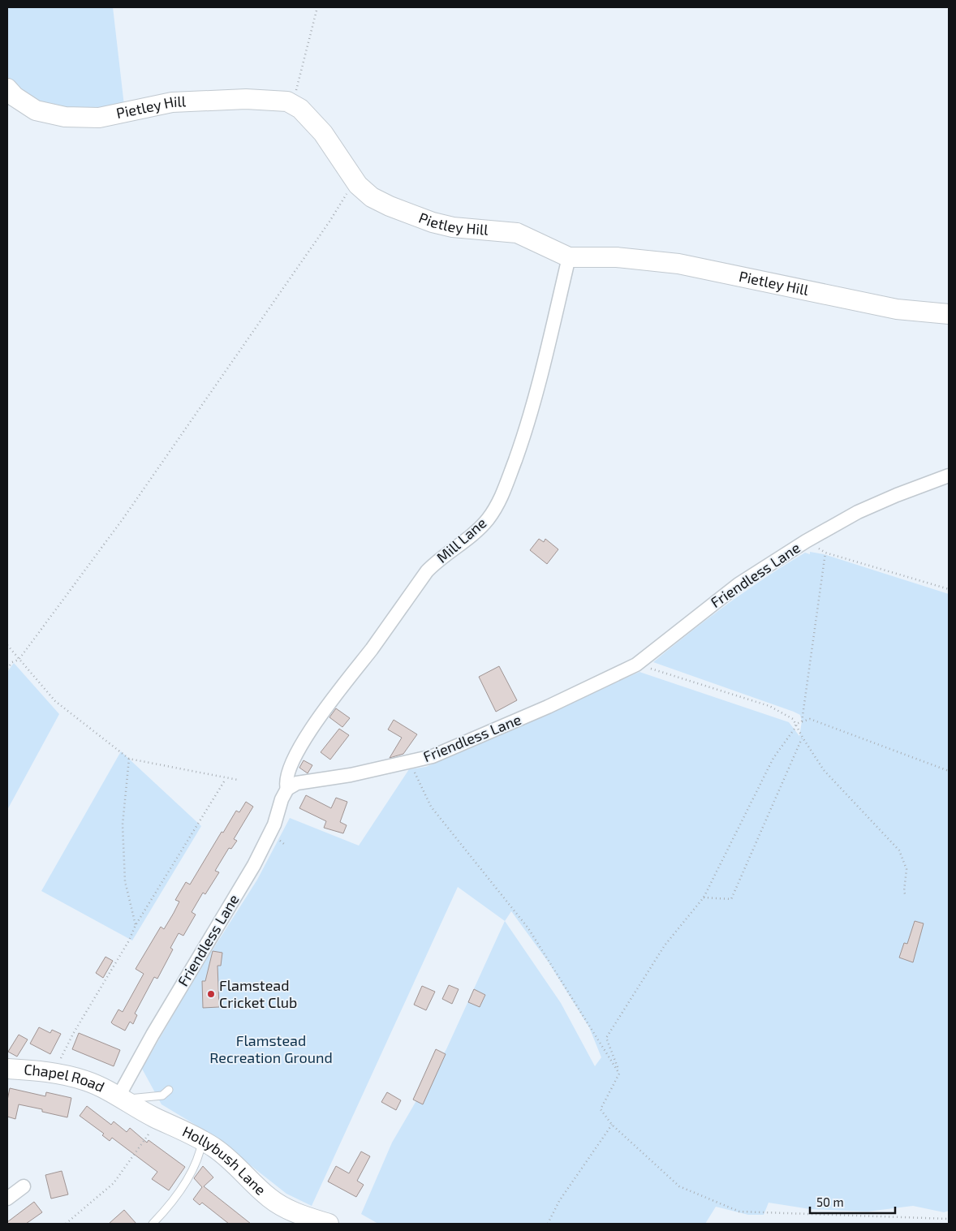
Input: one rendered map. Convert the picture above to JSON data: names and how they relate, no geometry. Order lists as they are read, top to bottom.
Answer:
{
  "streets": {
    "street": [
      "Pietley Hill",
      "Mill Lane",
      "Friendless Lane",
      "Chapel Road",
      "Hollybush Lane"
    ]
  },
  "crossings": [
    ["Pietley Hill", "Mill Lane"],
    ["Mill Lane", "Friendless Lane"],
    ["Friendless Lane", "Chapel Road"],
    ["Friendless Lane", "Hollybush Lane"],
    ["Chapel Road", "Hollybush Lane"]
  ],
  "parks": ["Flamstead Recreation Ground"],
  "places": ["Flamstead Cricket Club"],
  "scale_bar": "50 m"
}
